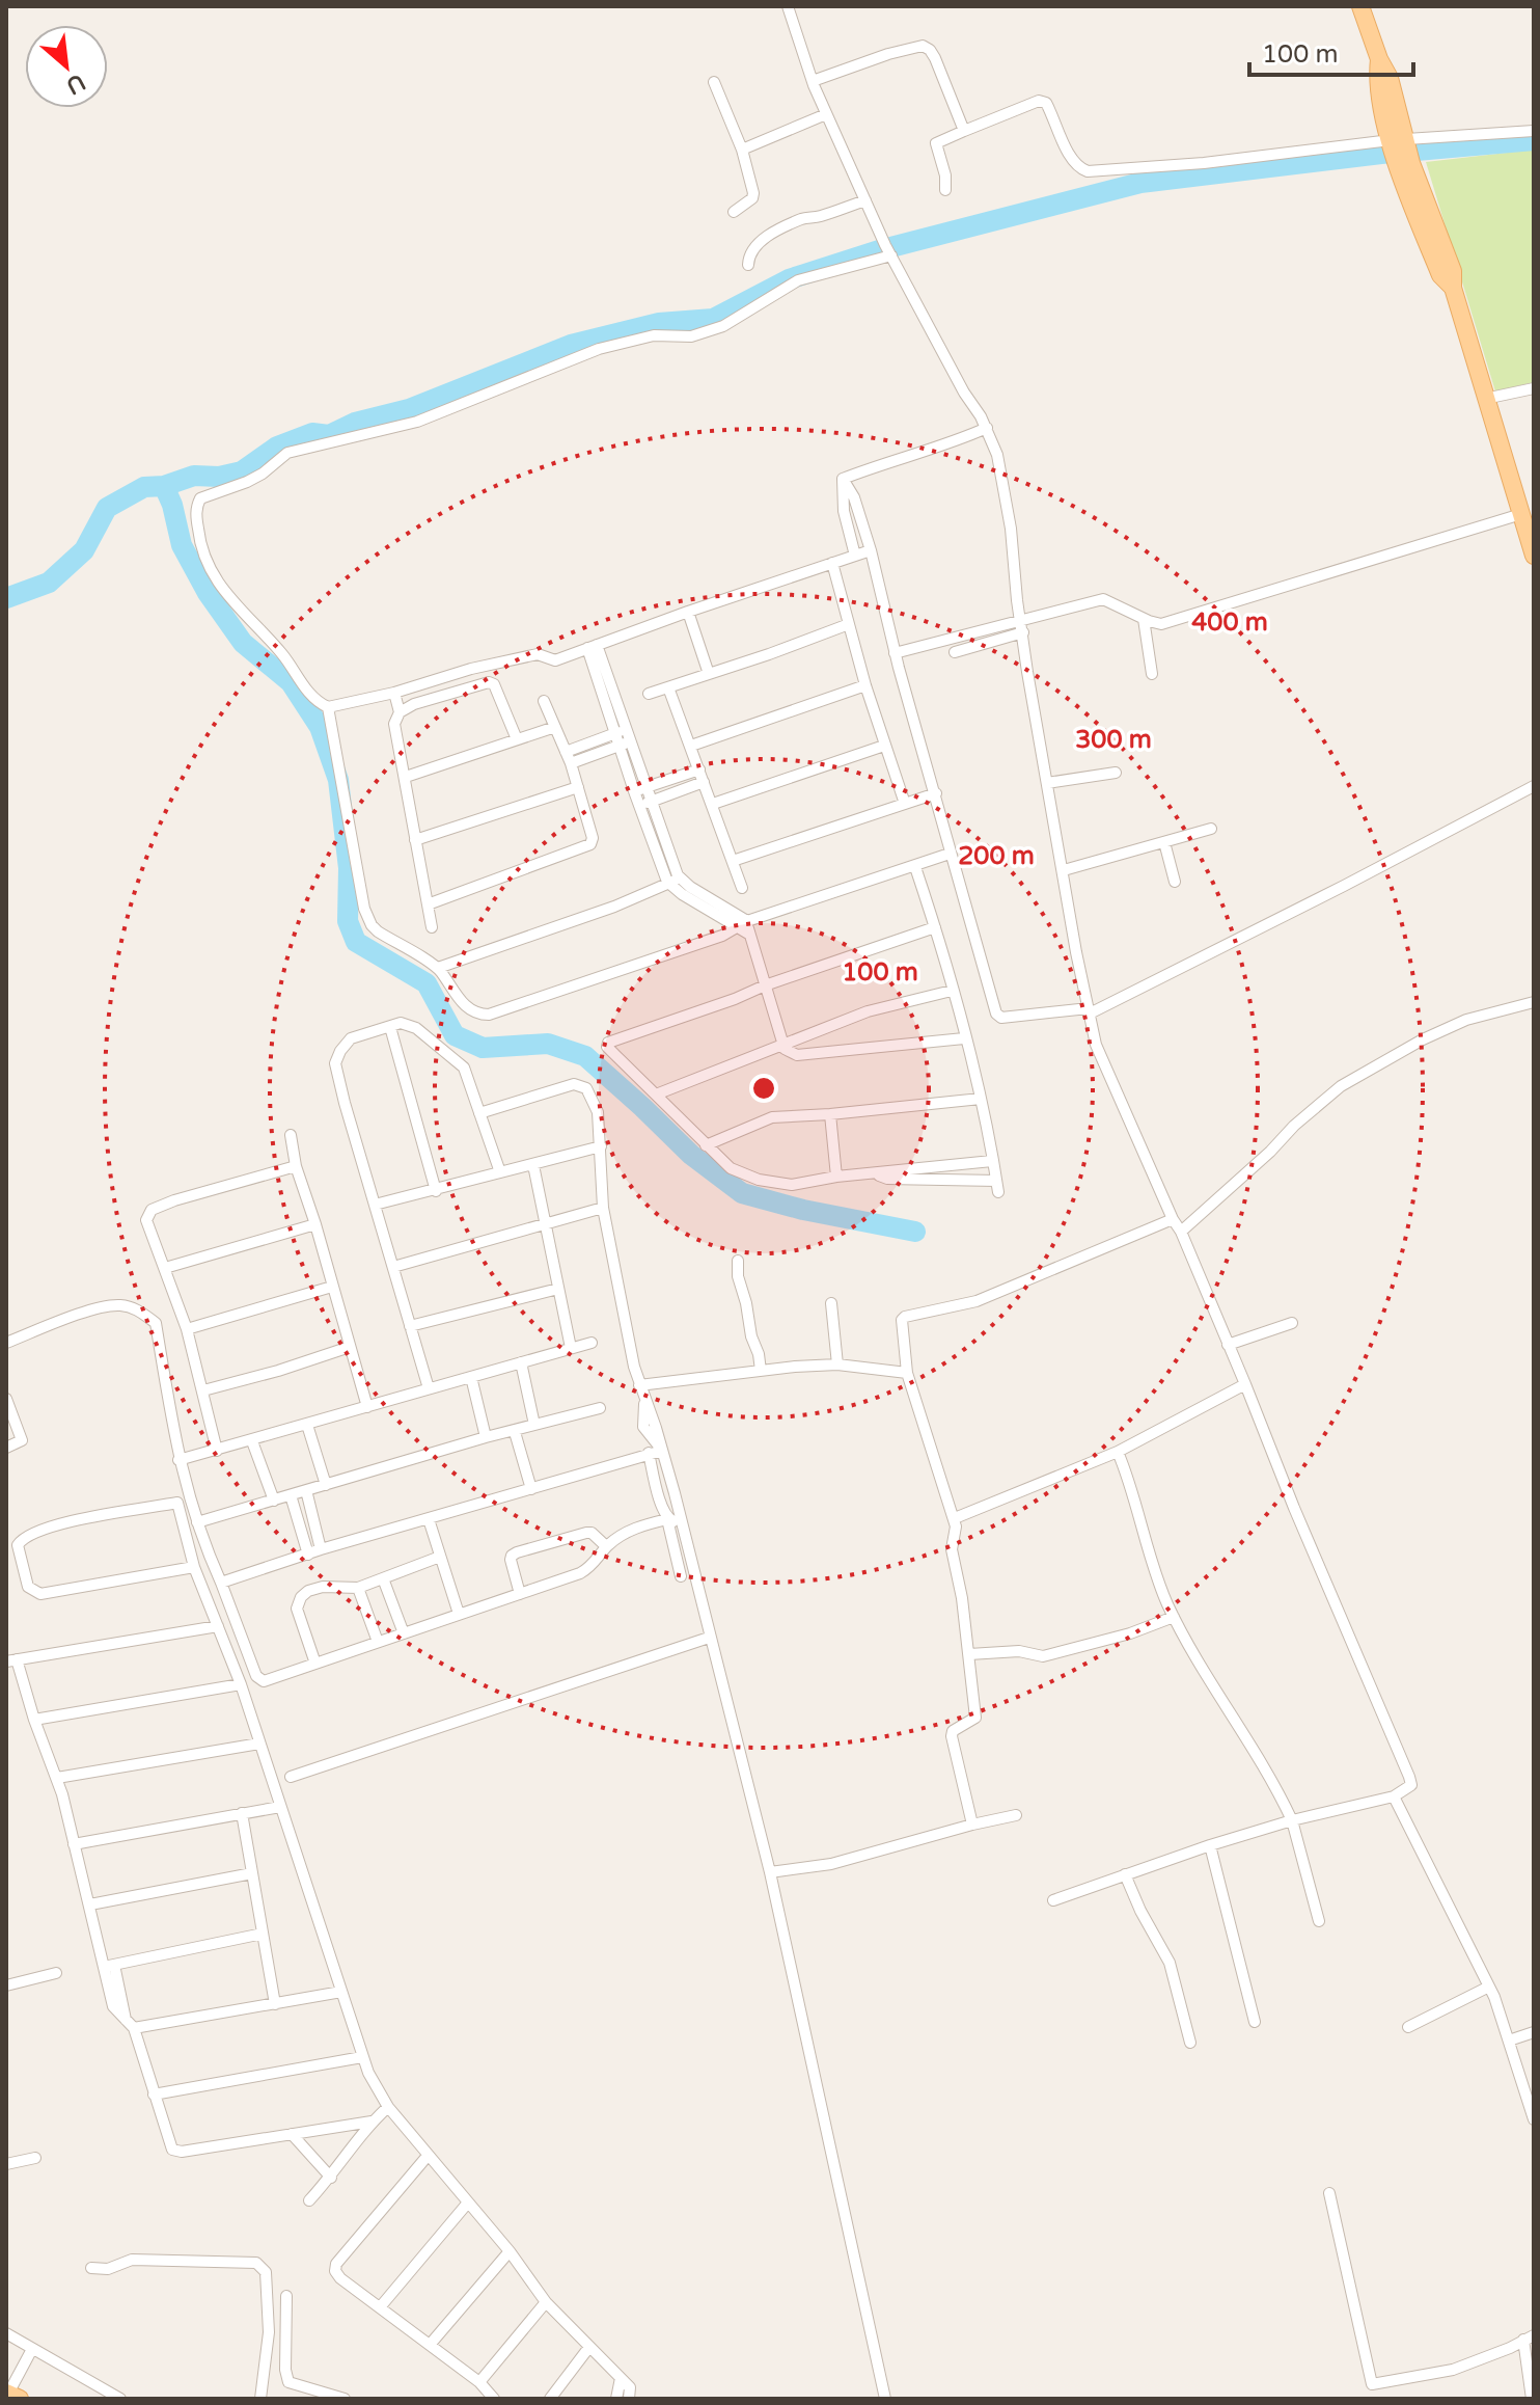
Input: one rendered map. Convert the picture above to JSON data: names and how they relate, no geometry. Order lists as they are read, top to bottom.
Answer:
{
  "scale_bar": "100 m",
  "north": "bottom right",
  "rings": [
    "400 m",
    "300 m",
    "200 m",
    "100 m"
  ]
}
